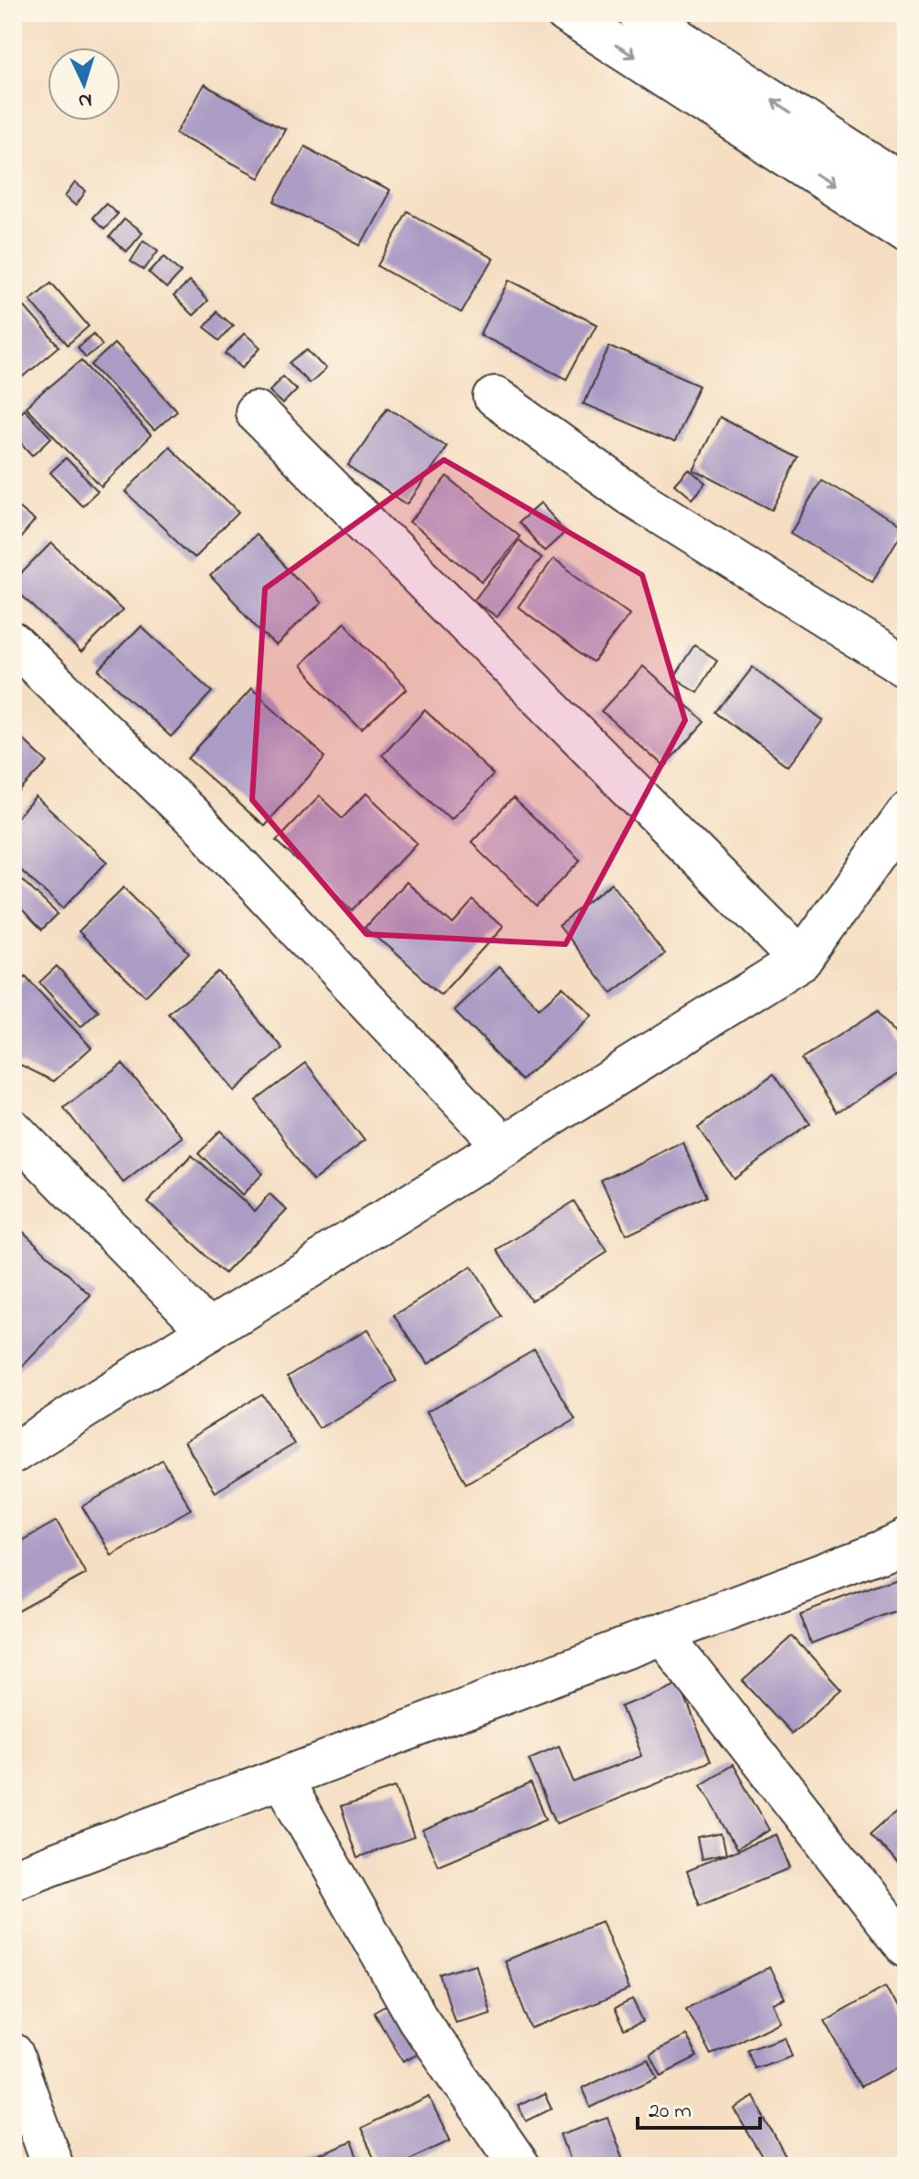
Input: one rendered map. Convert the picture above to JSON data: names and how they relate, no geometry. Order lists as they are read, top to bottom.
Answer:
{
  "scale_bar": "20 m",
  "north": "bottom"
}
